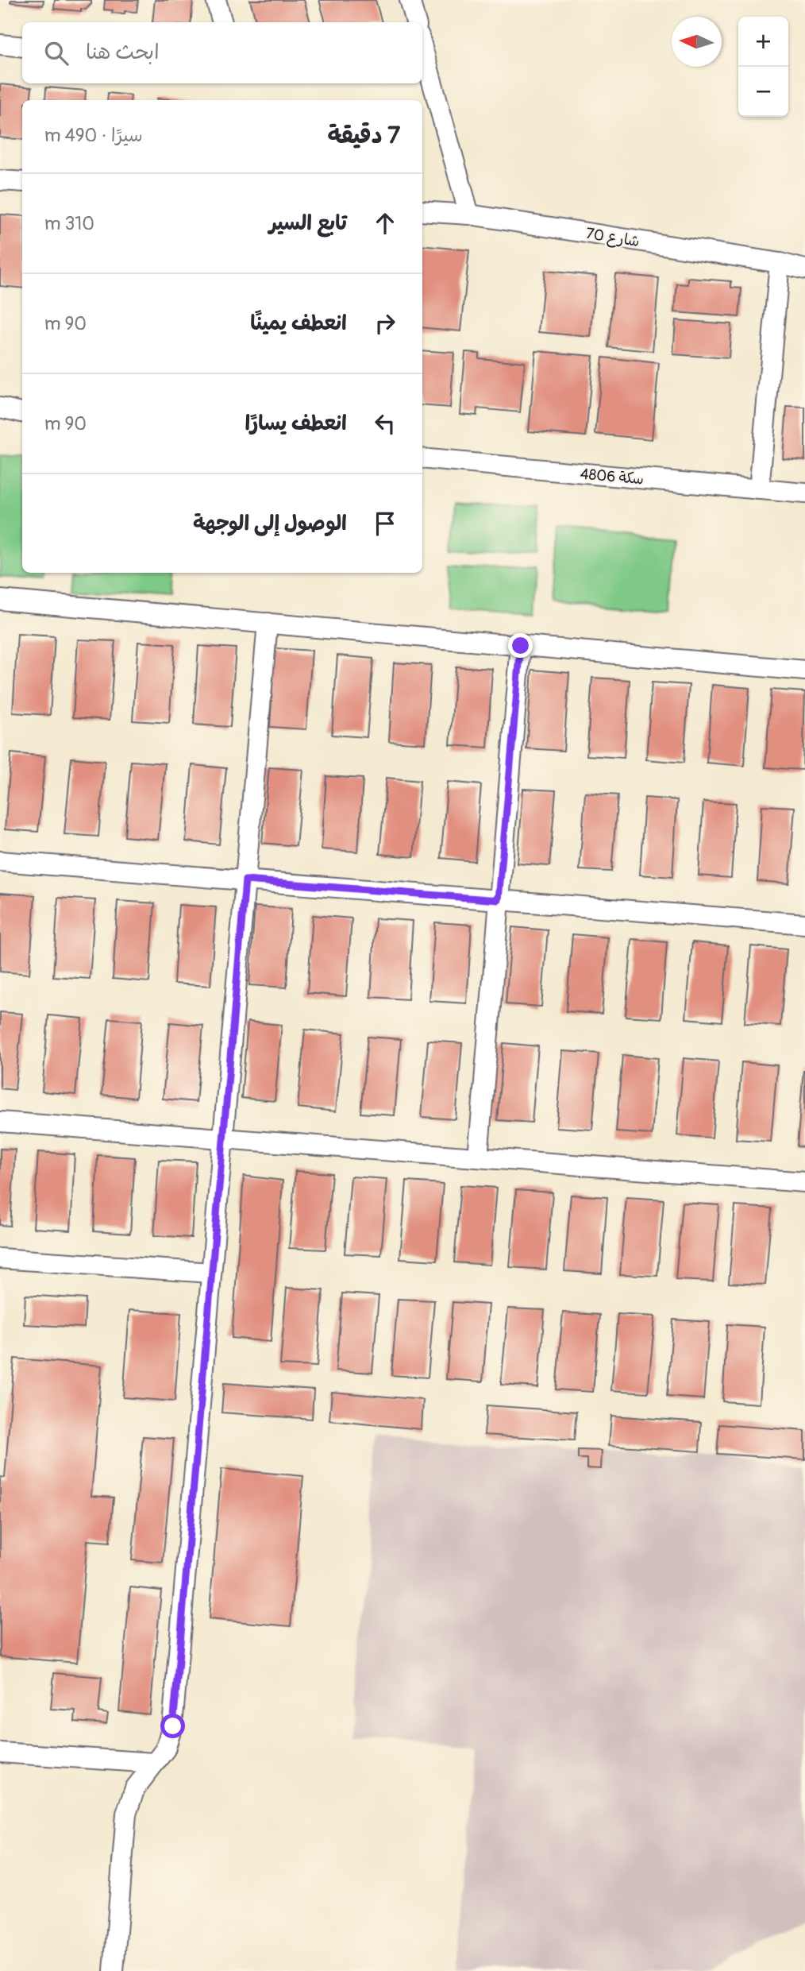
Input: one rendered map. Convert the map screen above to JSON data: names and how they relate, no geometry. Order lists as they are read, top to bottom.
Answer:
{
  "streets": {
    "street": ["شارع 70", "سكة 4806"]
  },
  "north": "left",
  "page": {
    "map_buttons": ["+", "−"],
    "search": "ابحث هنا",
    "heading": ["7 دقيقة", "سيرًا · 490 m"],
    "list": [
      ["تابع السير", "310 m"],
      ["انعطف يمينًا", "90 m"],
      ["انعطف يسارًا", "90 m"],
      "الوصول إلى الوجهة"
    ]
  }
}
